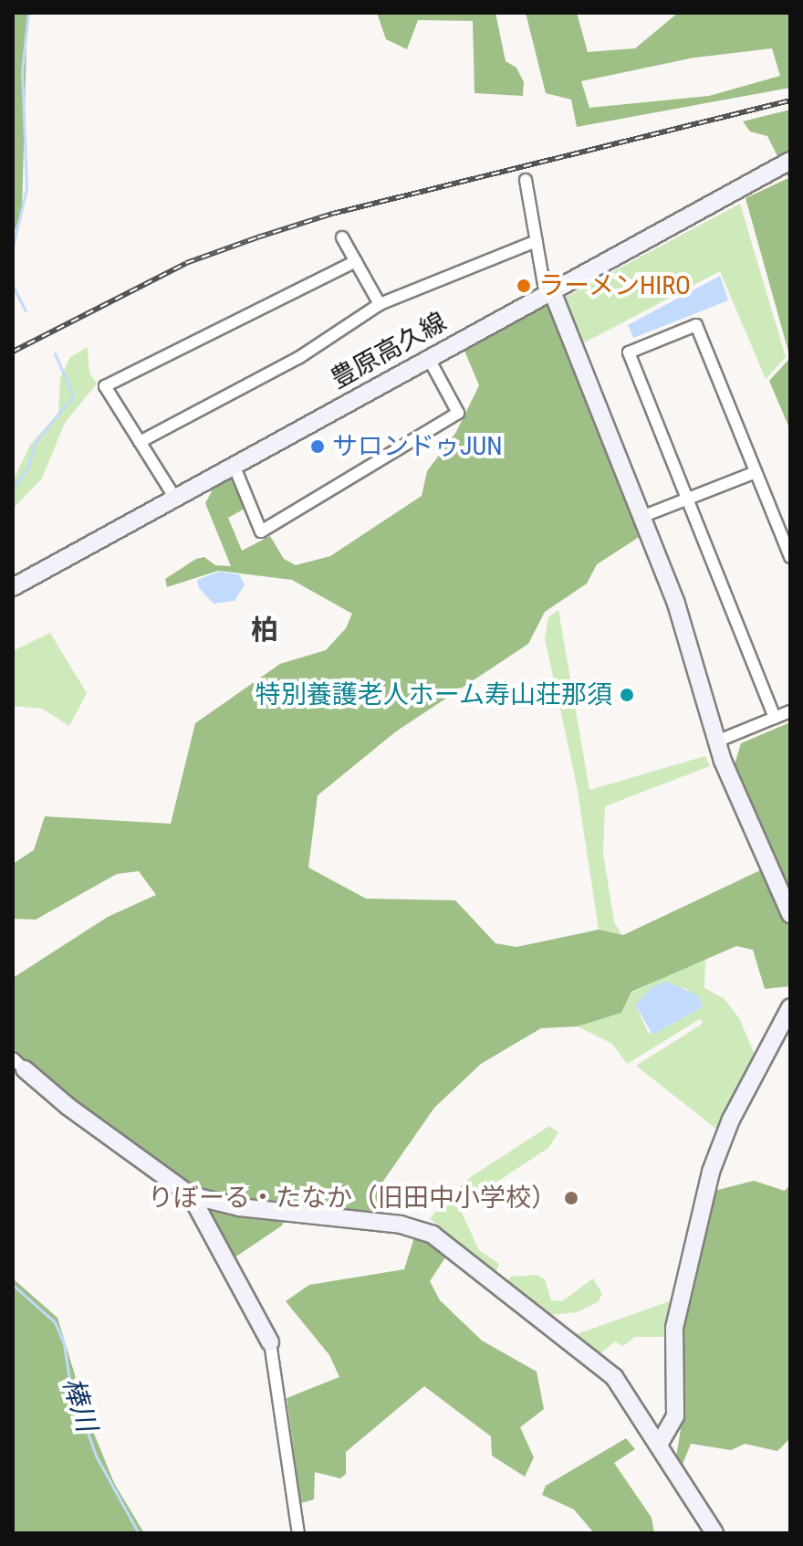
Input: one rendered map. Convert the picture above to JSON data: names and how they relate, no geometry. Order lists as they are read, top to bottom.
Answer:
{
  "streets": {
    "street": ["豊原高久線"]
  },
  "districts": ["柏"],
  "water": ["棒川"],
  "places": [
    "ラーメンHIRO",
    "サロンドゥJUN",
    "特別養護老人ホーム寿山荘那須",
    "りぼーる・たなか（旧田中小学校）"
  ]
}
